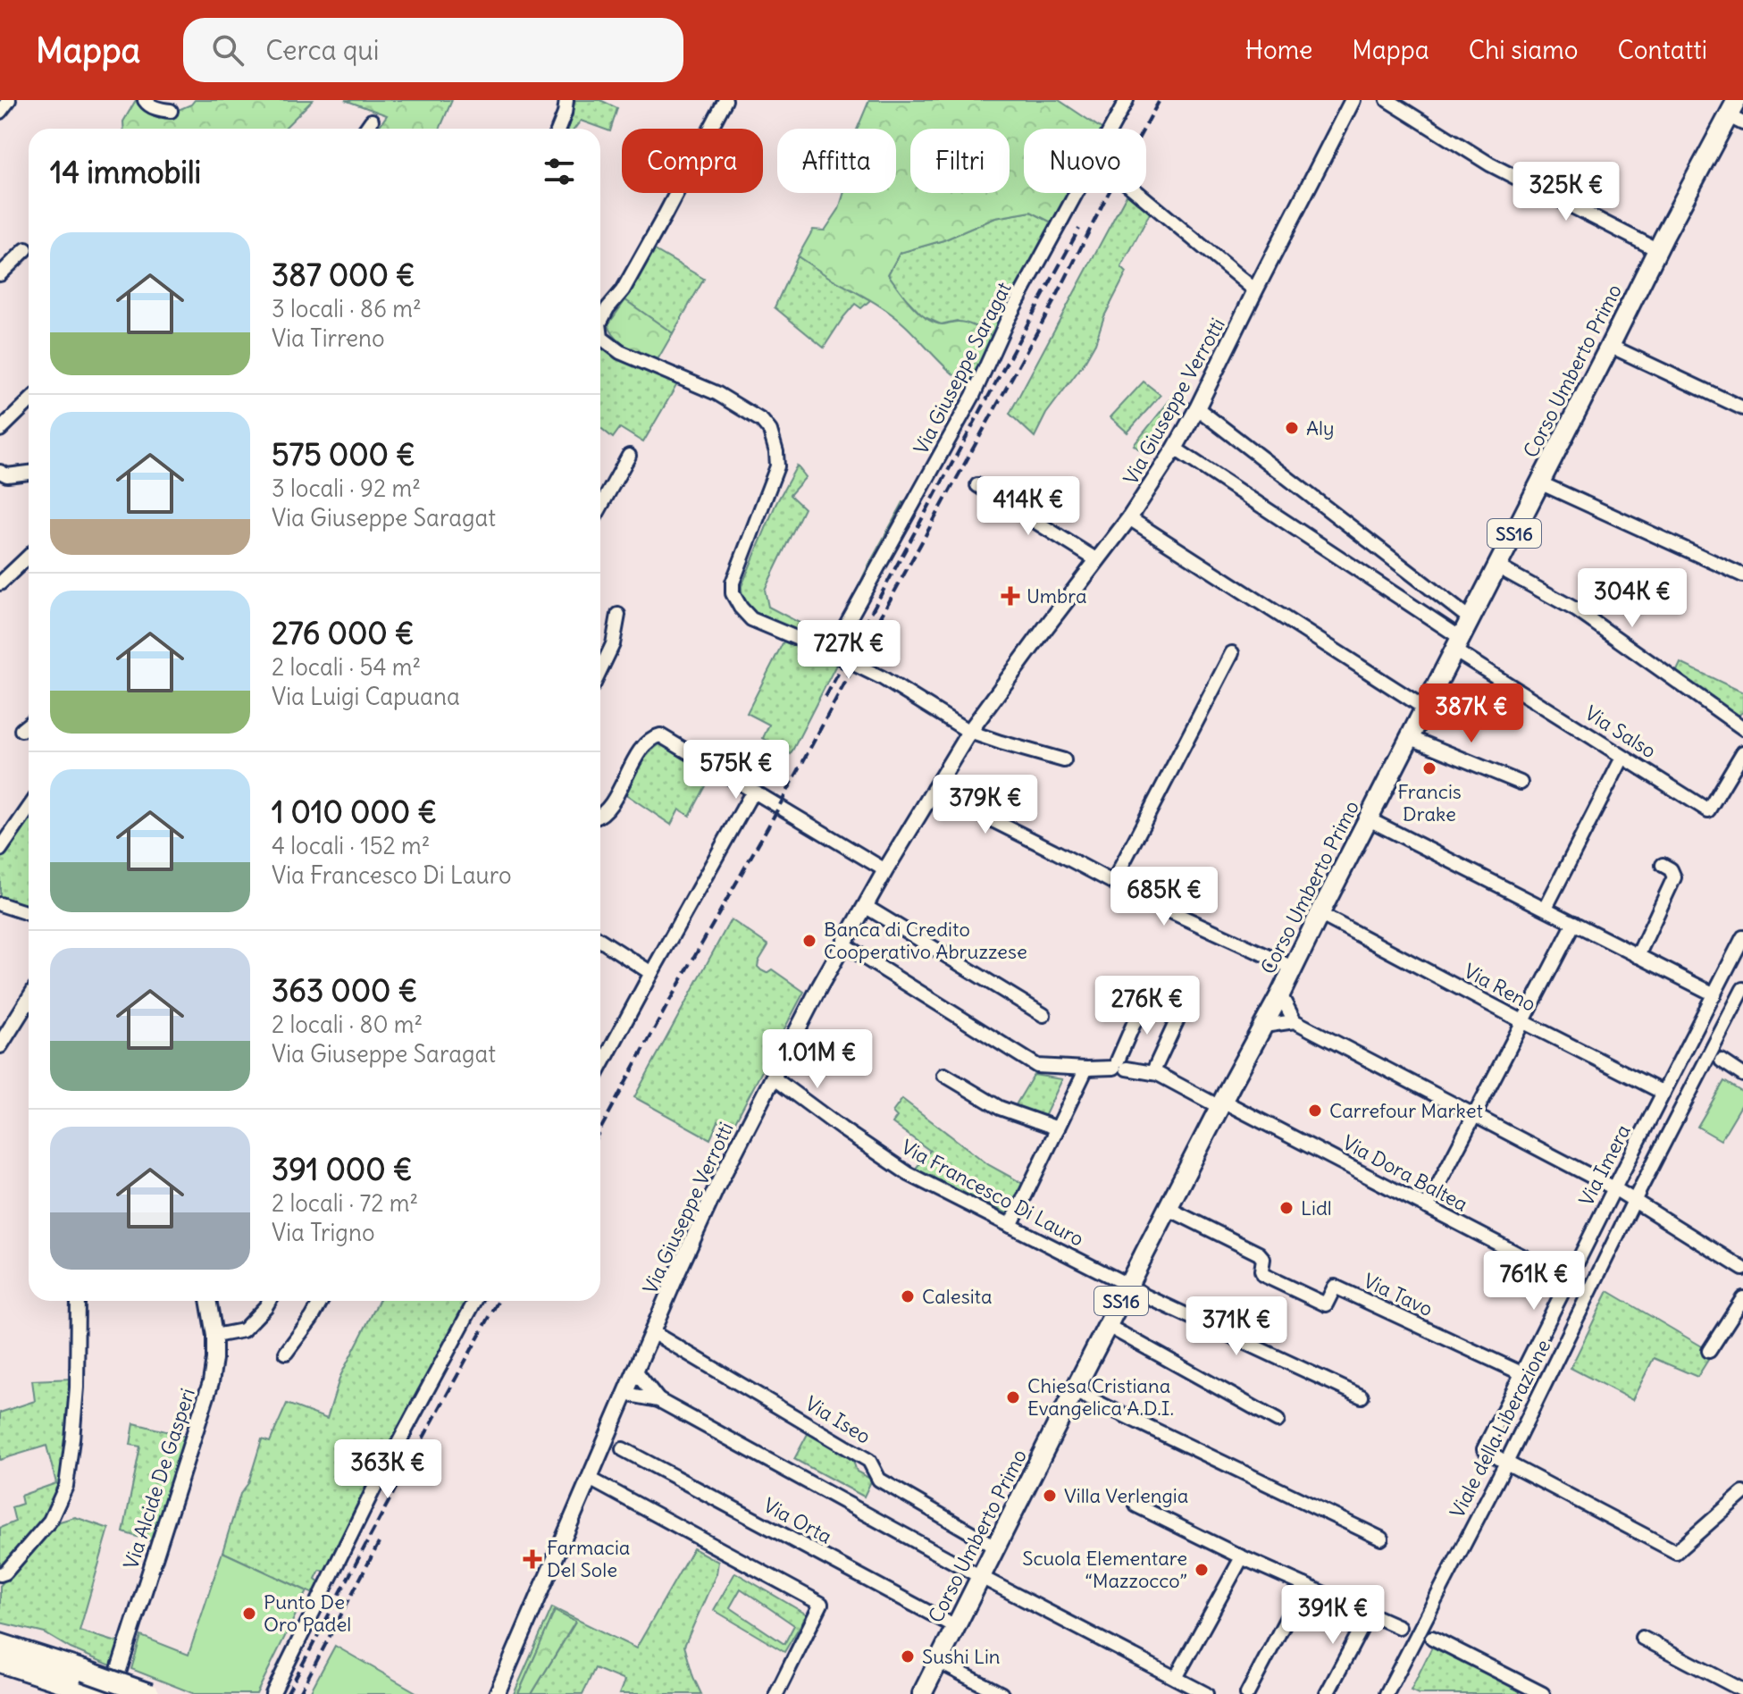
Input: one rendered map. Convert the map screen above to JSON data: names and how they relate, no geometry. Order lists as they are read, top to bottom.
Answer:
{
  "streets": {
    "main road": ["Corso Umberto Primo", "SS16"],
    "street": [
      "Via Giuseppe Saragat",
      "Via Giuseppe Verrotti",
      "Via Salso",
      "Via Reno",
      "Via Imera",
      "Via Dora Baltea",
      "Via Francesco Di Lauro",
      "Via Tavo",
      "Via Iseo",
      "Viale della Liberazione",
      "Via Alcide De Gasperi",
      "Via Orta"
    ]
  },
  "crossings": [
    ["Corso Umberto Primo", "Via Salso"],
    ["Corso Umberto Primo", "Via Reno"],
    ["Corso Umberto Primo", "Via Dora Baltea"],
    ["Corso Umberto Primo", "Via Francesco Di Lauro"],
    ["Corso Umberto Primo", "Via Tavo"],
    ["Corso Umberto Primo", "Via Iseo"],
    ["Corso Umberto Primo", "Via Orta"],
    ["Via Giuseppe Verrotti", "Via Dora Baltea"],
    ["Via Giuseppe Verrotti", "Via Francesco Di Lauro"],
    ["Via Giuseppe Verrotti", "Via Iseo"],
    ["Via Reno", "Via Imera"],
    ["Via Imera", "Via Dora Baltea"],
    ["Via Imera", "Via Tavo"],
    ["Via Imera", "Viale della Liberazione"]
  ],
  "places": {
    "other": [
      "Aly",
      "Francis Drake",
      "Banca di Credito Cooperativo Abruzzese",
      "Carrefour Market",
      "Lidl",
      "Calesita",
      "Chiesa Cristiana Evangelica A.D.I.",
      "Villa Verlengia",
      "Scuola Elementare “Mazzocco”",
      "Punto De Oro Padel",
      "Sushi Lin"
    ],
    "health": ["Umbra", "Farmacia Del Sole"]
  },
  "page": {
    "header": "Mappa",
    "search": "Cerca qui",
    "nav": [
      "Home",
      "Mappa",
      "Chi siamo",
      "Contatti"
    ],
    "chip": [
      "Compra",
      "Affitta",
      "Filtri",
      "Nuovo"
    ],
    "heading": "14 immobili",
    "price": [
      "325K €",
      "414K €",
      "304K €",
      "727K €",
      "387K €",
      "575K €",
      "379K €",
      "685K €",
      "276K €",
      "1.01M €",
      "761K €",
      "371K €",
      "363K €",
      "391K €"
    ],
    "list": [
      {
        "name": "387 000 €",
        "note": "3 locali · 86 m² · Via Tirreno"
      },
      {
        "name": "575 000 €",
        "note": "3 locali · 92 m² · Via Giuseppe Saragat"
      },
      {
        "name": "276 000 €",
        "note": "2 locali · 54 m² · Via Luigi Capuana"
      },
      {
        "name": "1 010 000 €",
        "note": "4 locali · 152 m² · Via Francesco Di Lauro"
      },
      {
        "name": "363 000 €",
        "note": "2 locali · 80 m² · Via Giuseppe Saragat"
      },
      {
        "name": "391 000 €",
        "note": "2 locali · 72 m² · Via Trigno"
      }
    ]
  }
}
